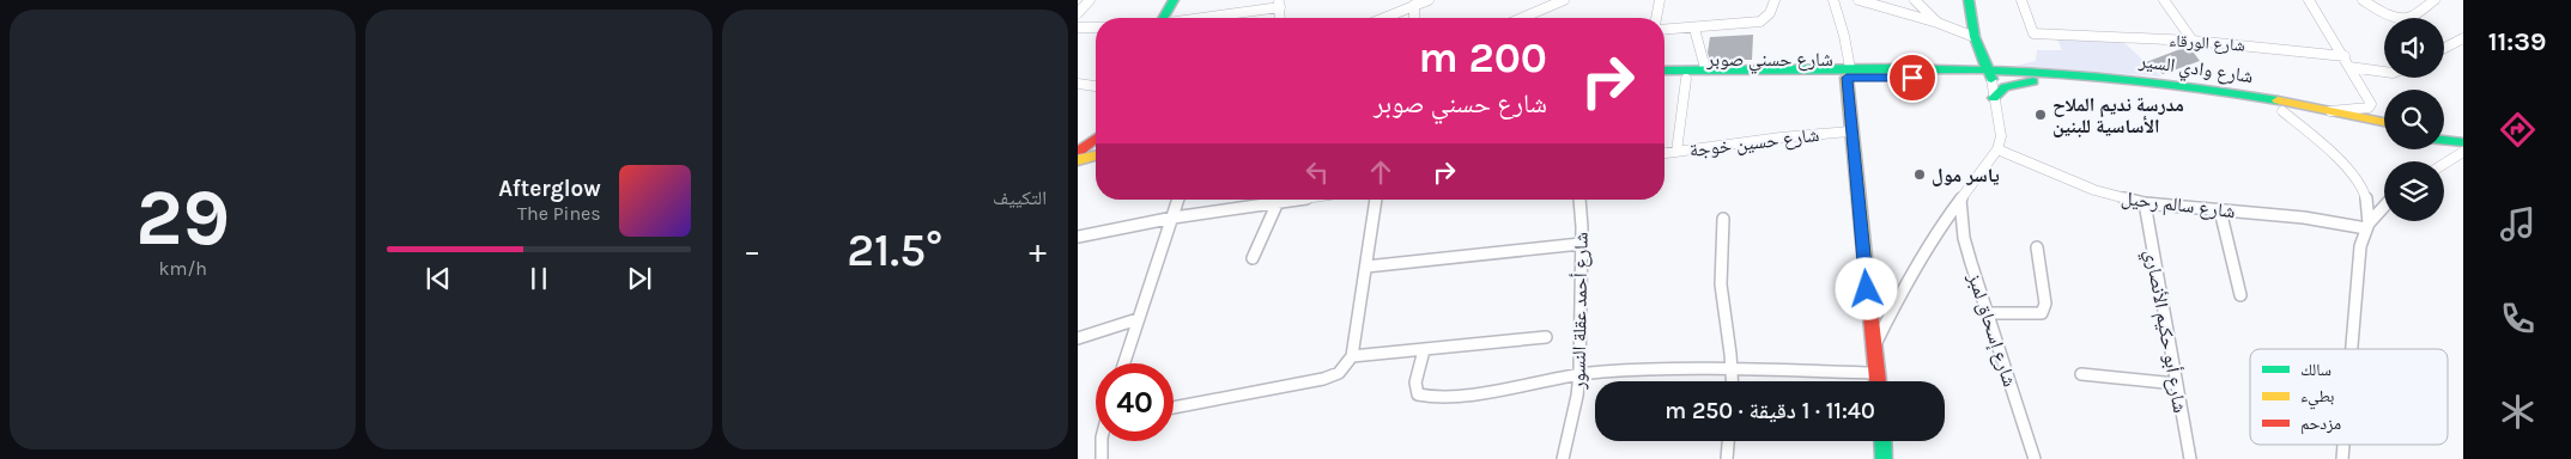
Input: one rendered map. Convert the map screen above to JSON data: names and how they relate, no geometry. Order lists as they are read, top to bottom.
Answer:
{
  "streets": {
    "main road": ["شارع حسني صوبر", "شارع وادي السير"],
    "street": [
      "شارع الورقاء",
      "شارع حسين خوجة",
      "شارع سالم رحيل",
      "شارع أحمد عقلة النسور",
      "شارع إسحاق لمبز",
      "شارع أبو حكيم الأنصاري"
    ]
  },
  "crossings": [
    ["شارع حسني صوبر", "شارع وادي السير"],
    ["شارع سالم رحيل", "شارع أبو حكيم الأنصاري"]
  ],
  "places": ["مدرسة نديم الملاح الأساسية للبنين", "ياسر مول"],
  "legend": ["سالك", "بطيء", "مزدحم"],
  "page": {
    "tabs": "11:39",
    "tile": [
      "التكييف",
      ["29", "km/h"]
    ],
    "turn": ["200 m", "شارع حسني صوبر"],
    "song": ["Afterglow", "The Pines"],
    "heat": ["−", "21.5°", "+"],
    "limit": "40",
    "trip": "11:40 · 1 دقيقة · 250 m"
  }
}
